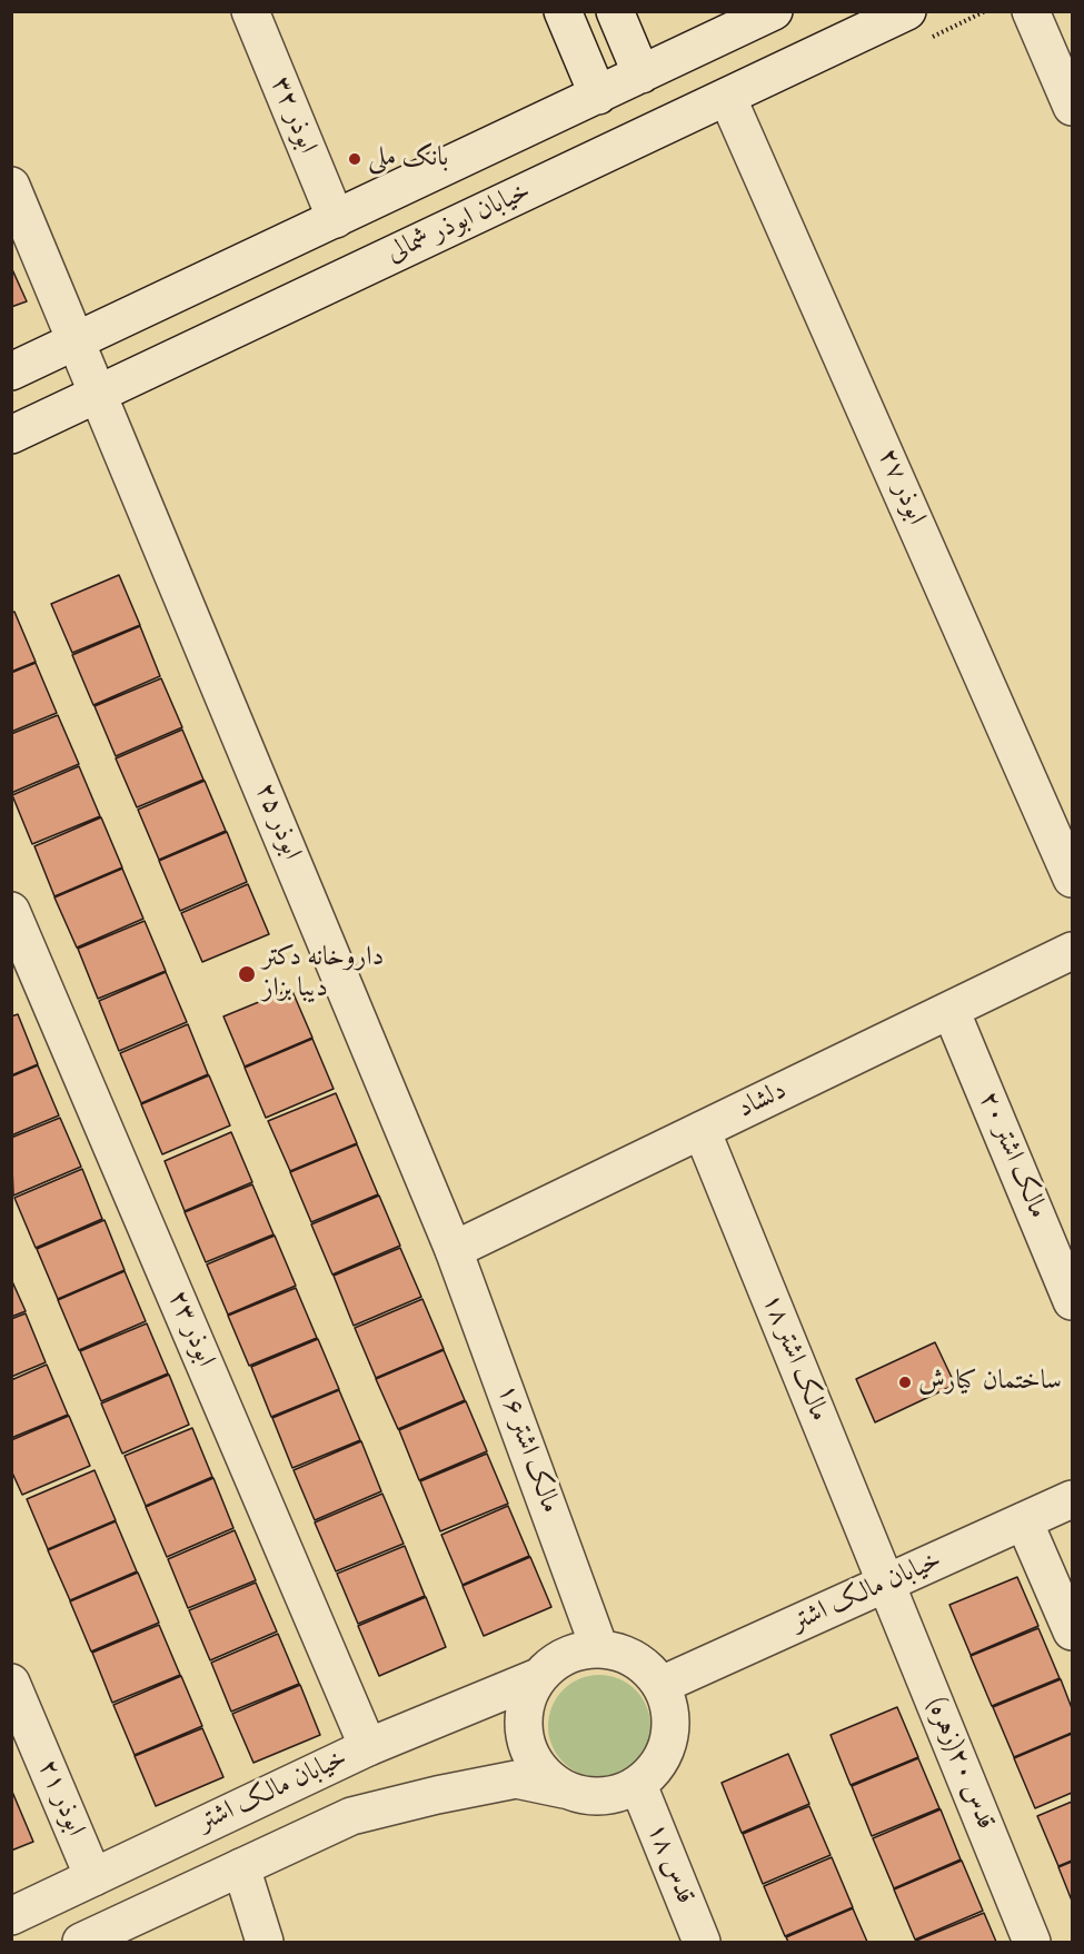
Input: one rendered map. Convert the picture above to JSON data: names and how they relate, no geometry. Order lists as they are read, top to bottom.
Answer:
{
  "streets": {
    "street": [
      "ابوذر ۳۲",
      "خیابان ابوذر شمالی",
      "ابوذر ۲۷",
      "ابوذر ۲۵",
      "دلشاد",
      "مالک اشتر ۲۰",
      "ابوذر ۲۳",
      "مالک اشتر ۱۸",
      "مالک اشتر ۱۶",
      "خیابان مالک اشتر",
      "قدس ۲۰(زهره)",
      "ابوذر ۲۱",
      "قدس ۱۸"
    ]
  },
  "crossings": [
    ["خیابان ابوذر شمالی", "ابوذر ۲۷"],
    ["خیابان ابوذر شمالی", "ابوذر ۲۵"],
    ["ابوذر ۲۵", "دلشاد"],
    ["ابوذر ۲۵", "مالک اشتر ۱۶"],
    ["دلشاد", "مالک اشتر ۲۰"],
    ["دلشاد", "مالک اشتر ۱۸"],
    ["دلشاد", "مالک اشتر ۱۶"],
    ["ابوذر ۲۳", "خیابان مالک اشتر"],
    ["مالک اشتر ۱۸", "خیابان مالک اشتر"],
    ["مالک اشتر ۱۸", "قدس ۲۰(زهره)"],
    ["مالک اشتر ۱۶", "خیابان مالک اشتر"],
    ["مالک اشتر ۱۶", "قدس ۱۸"],
    ["خیابان مالک اشتر", "قدس ۲۰(زهره)"],
    ["خیابان مالک اشتر", "ابوذر ۲۱"],
    ["خیابان مالک اشتر", "قدس ۱۸"]
  ],
  "places": ["بانک ملی", "داروخانه دکتر دیبا بزاز", "ساختمان کیارش"]
}
